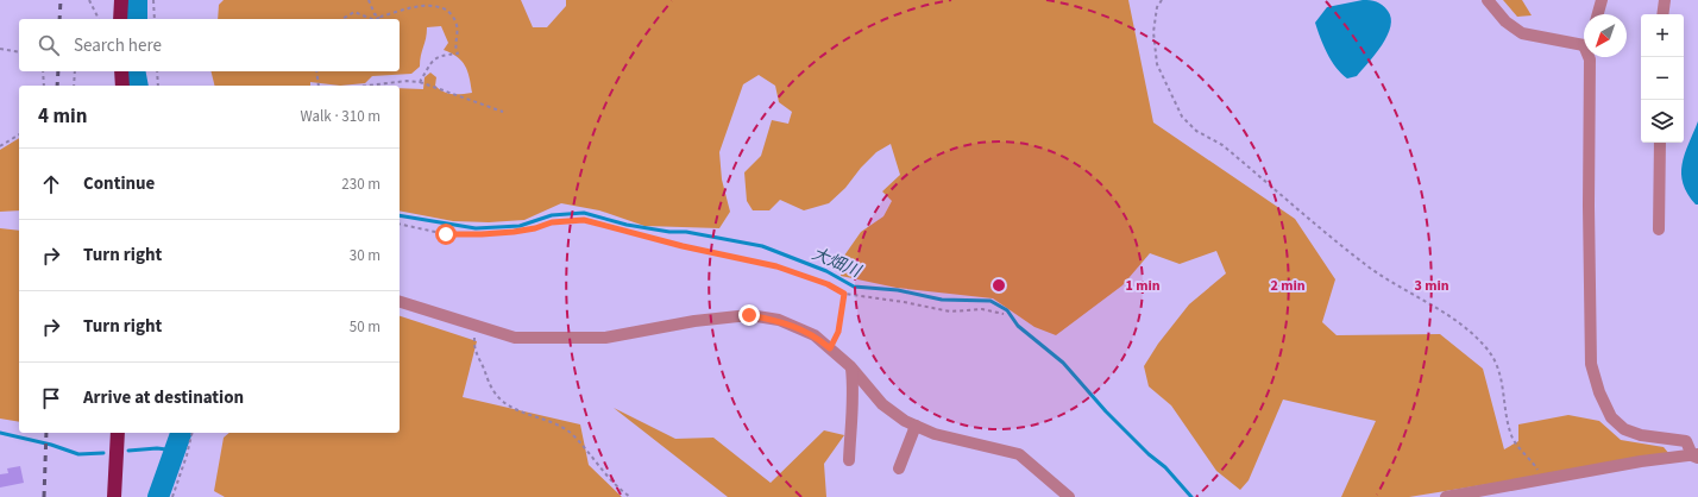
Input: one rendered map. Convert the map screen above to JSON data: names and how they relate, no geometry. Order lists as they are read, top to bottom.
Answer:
{
  "water": ["大畑川"],
  "north": "bottom left",
  "page": {
    "map_buttons": ["+", "−"],
    "search": "Search here",
    "heading": ["4 min", "Walk · 310 m"],
    "list": [
      ["Continue", "230 m"],
      ["Turn right", "30 m"],
      ["Turn right", "50 m"],
      "Arrive at destination"
    ]
  },
  "rings": ["1 min", "2 min", "3 min"]
}
